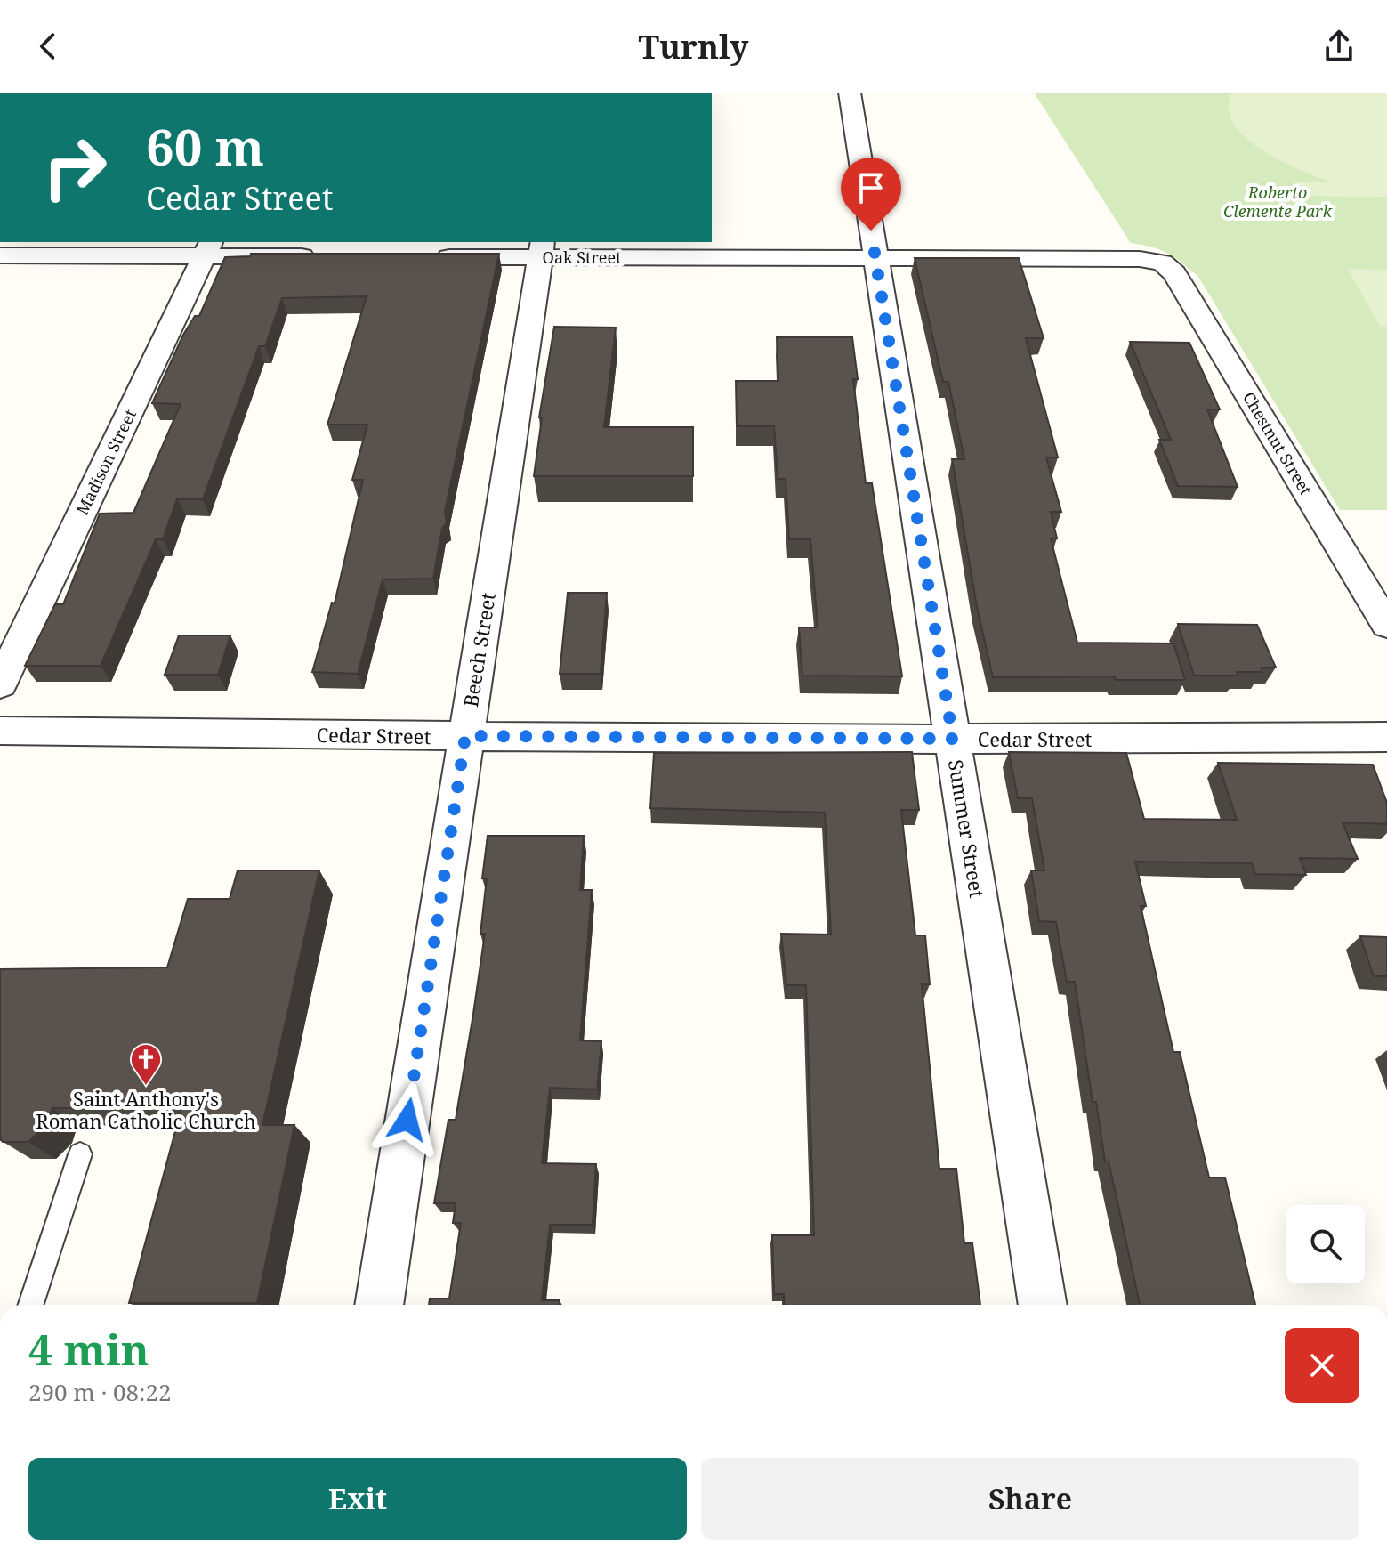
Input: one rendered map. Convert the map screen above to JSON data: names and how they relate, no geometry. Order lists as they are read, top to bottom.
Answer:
{
  "streets": {
    "street": [
      "Oak Street",
      "Chestnut Street",
      "Madison Street",
      "Beech Street",
      "Cedar Street",
      "Summer Street"
    ]
  },
  "crossings": [
    ["Oak Street", "Chestnut Street"],
    ["Oak Street", "Beech Street"],
    ["Oak Street", "Summer Street"],
    ["Beech Street", "Cedar Street"],
    ["Cedar Street", "Summer Street"]
  ],
  "parks": ["Roberto Clemente Park"],
  "places": {
    "church": ["Saint Anthony's Roman Catholic Church"]
  },
  "page": {
    "header": "Turnly",
    "turn": ["60 m", "Cedar Street"],
    "heading": ["4 min", "290 m · 08:22"],
    "buttons": ["Exit", "Share"]
  }
}
